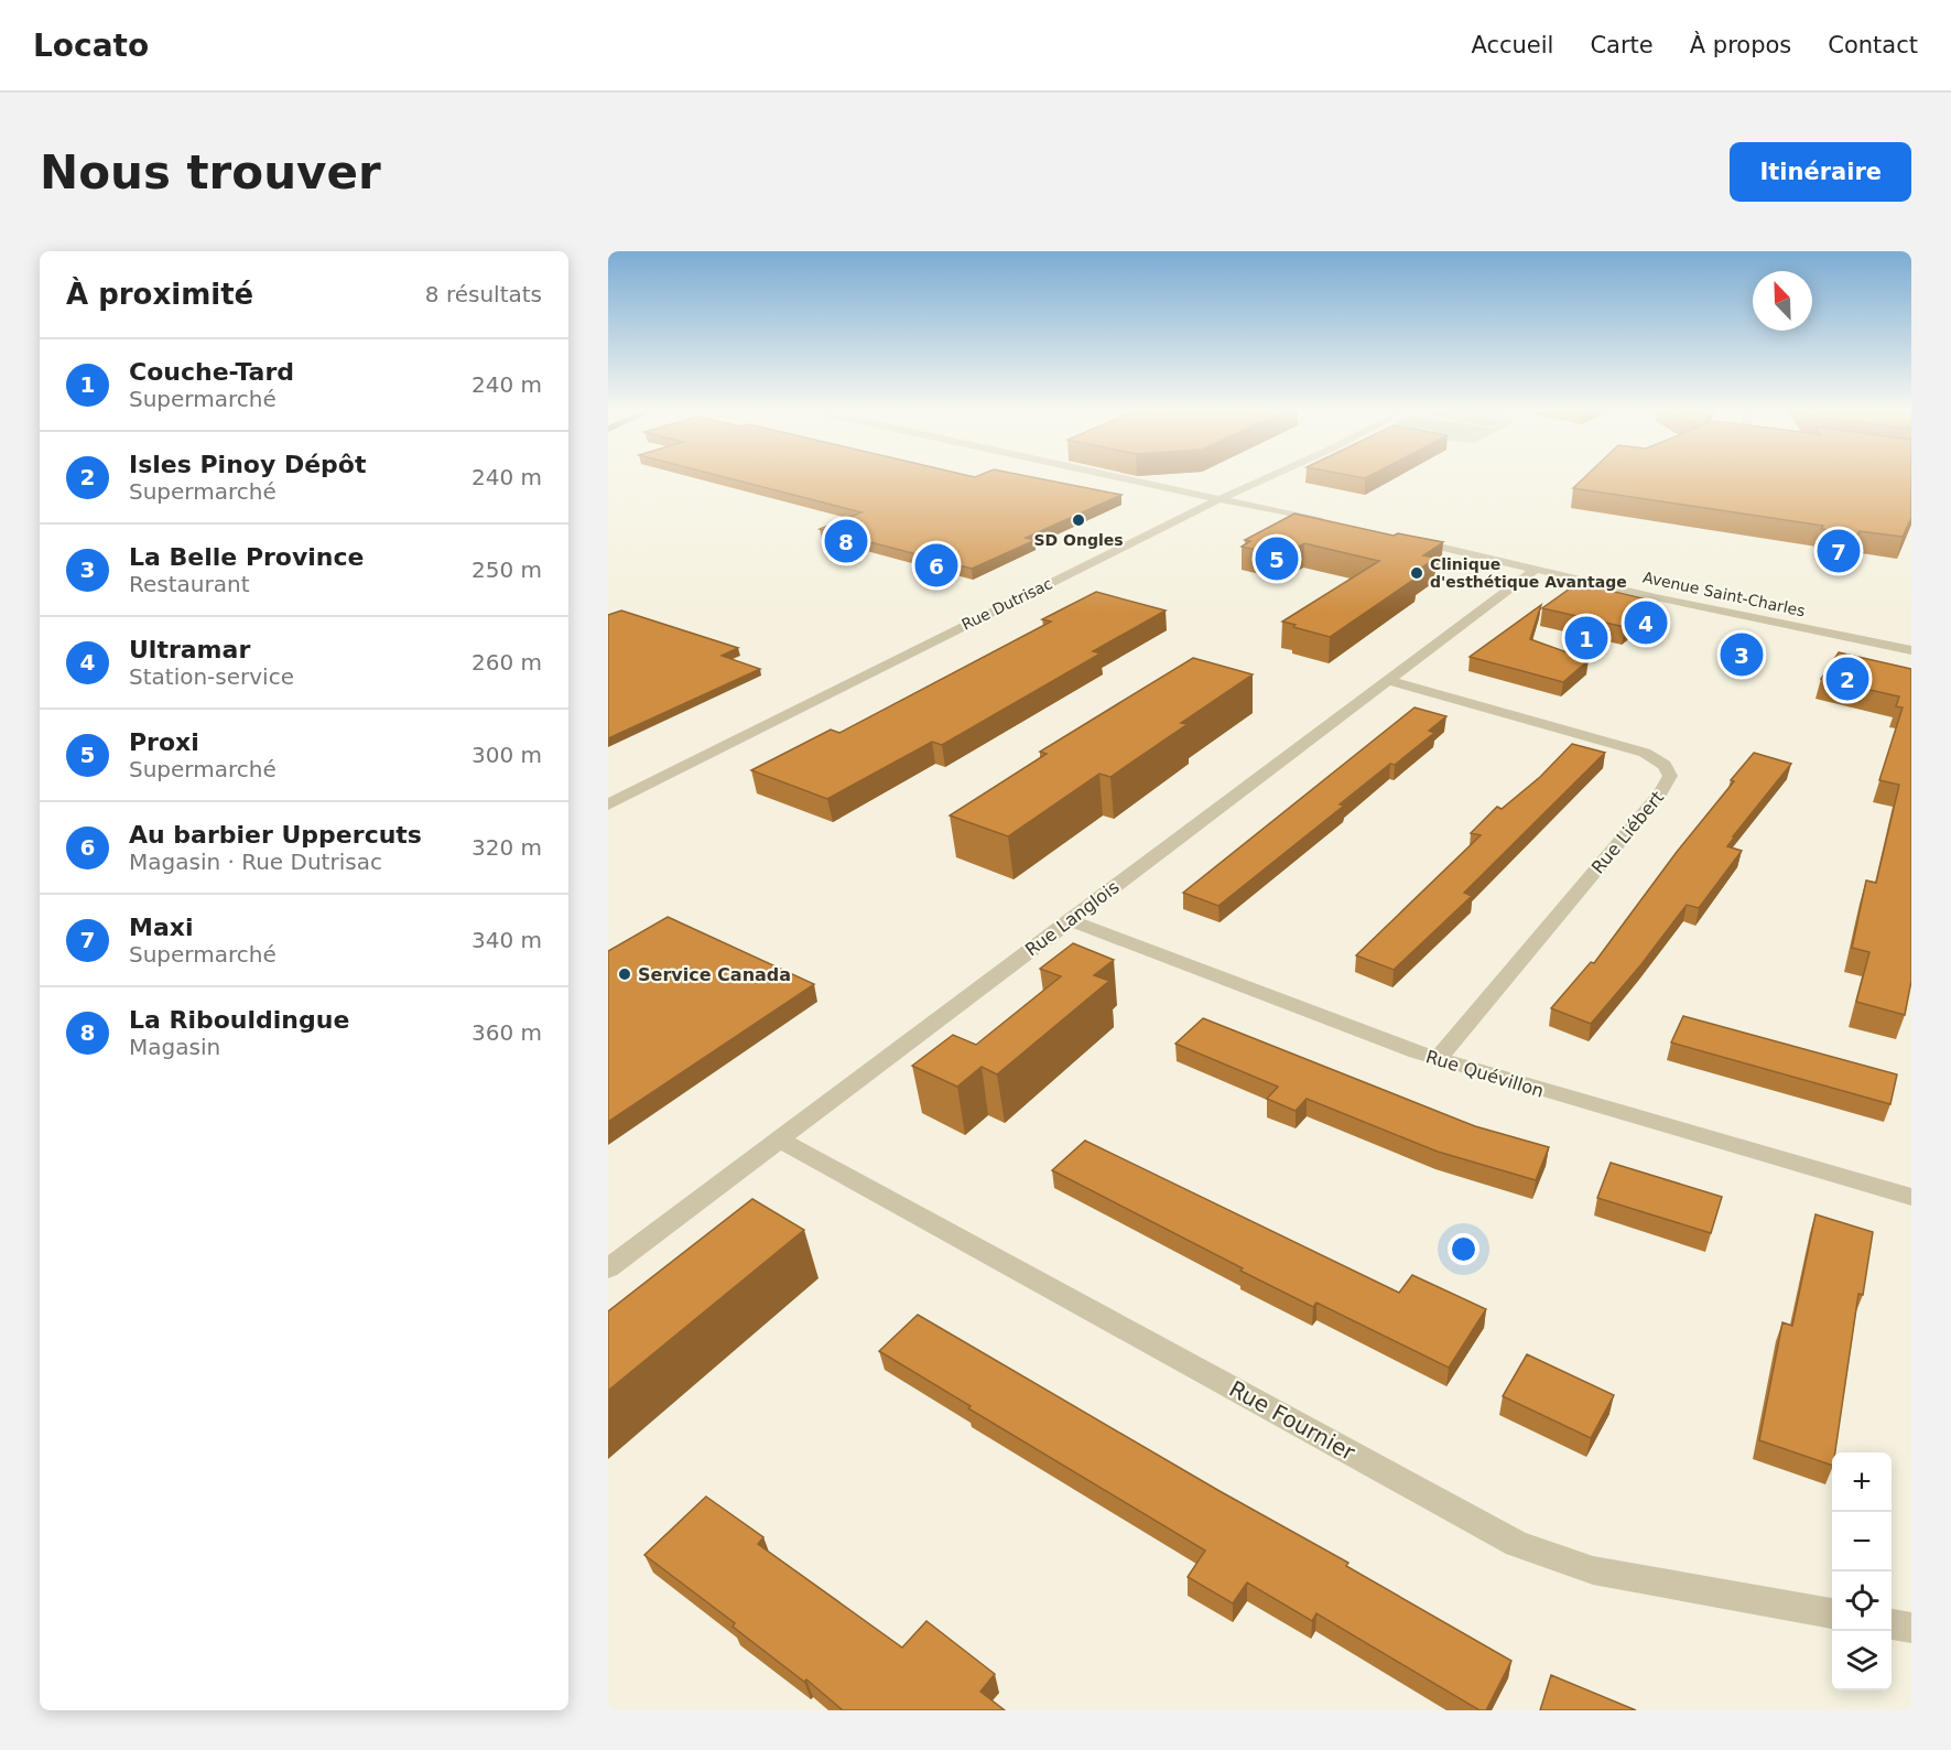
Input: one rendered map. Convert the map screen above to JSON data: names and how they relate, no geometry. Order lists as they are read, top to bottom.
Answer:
{
  "streets": {
    "street": [
      "Avenue Saint-Charles",
      "Rue Dutrisac",
      "Rue Liébert",
      "Rue Langlois",
      "Rue Quévillon",
      "Rue Fournier"
    ]
  },
  "crossings": [
    ["Avenue Saint-Charles", "Rue Langlois"],
    ["Rue Liébert", "Rue Langlois"],
    ["Rue Liébert", "Rue Quévillon"],
    ["Rue Langlois", "Rue Quévillon"],
    ["Rue Langlois", "Rue Fournier"]
  ],
  "places": ["SD Ongles", "Clinique d'esthétique Avantage", "Service Canada"],
  "north": "top left",
  "page": {
    "header": "Locato",
    "nav": [
      "Accueil",
      "Carte",
      "À propos",
      "Contact"
    ],
    "buttons": "Itinéraire",
    "title": "Nous trouver",
    "heading": ["À proximité", "8 résultats"],
    "list": [
      {
        "mark": "1",
        "name": "Couche-Tard",
        "note": "Supermarché",
        "value": "240 m"
      },
      {
        "mark": "2",
        "name": "Isles Pinoy Dépôt",
        "note": "Supermarché",
        "value": "240 m"
      },
      {
        "mark": "3",
        "name": "La Belle Province",
        "note": "Restaurant",
        "value": "250 m"
      },
      {
        "mark": "4",
        "name": "Ultramar",
        "note": "Station-service",
        "value": "260 m"
      },
      {
        "mark": "5",
        "name": "Proxi",
        "note": "Supermarché",
        "value": "300 m"
      },
      {
        "mark": "6",
        "name": "Au barbier Uppercuts",
        "note": "Magasin · Rue Dutrisac",
        "value": "320 m"
      },
      {
        "mark": "7",
        "name": "Maxi",
        "note": "Supermarché",
        "value": "340 m"
      },
      {
        "mark": "8",
        "name": "La Ribouldingue",
        "note": "Magasin",
        "value": "360 m"
      }
    ],
    "pins": [
      "8",
      "7",
      "5",
      "6",
      "4",
      "1",
      "3",
      "2"
    ],
    "map_buttons": ["+", "−"]
  }
}
